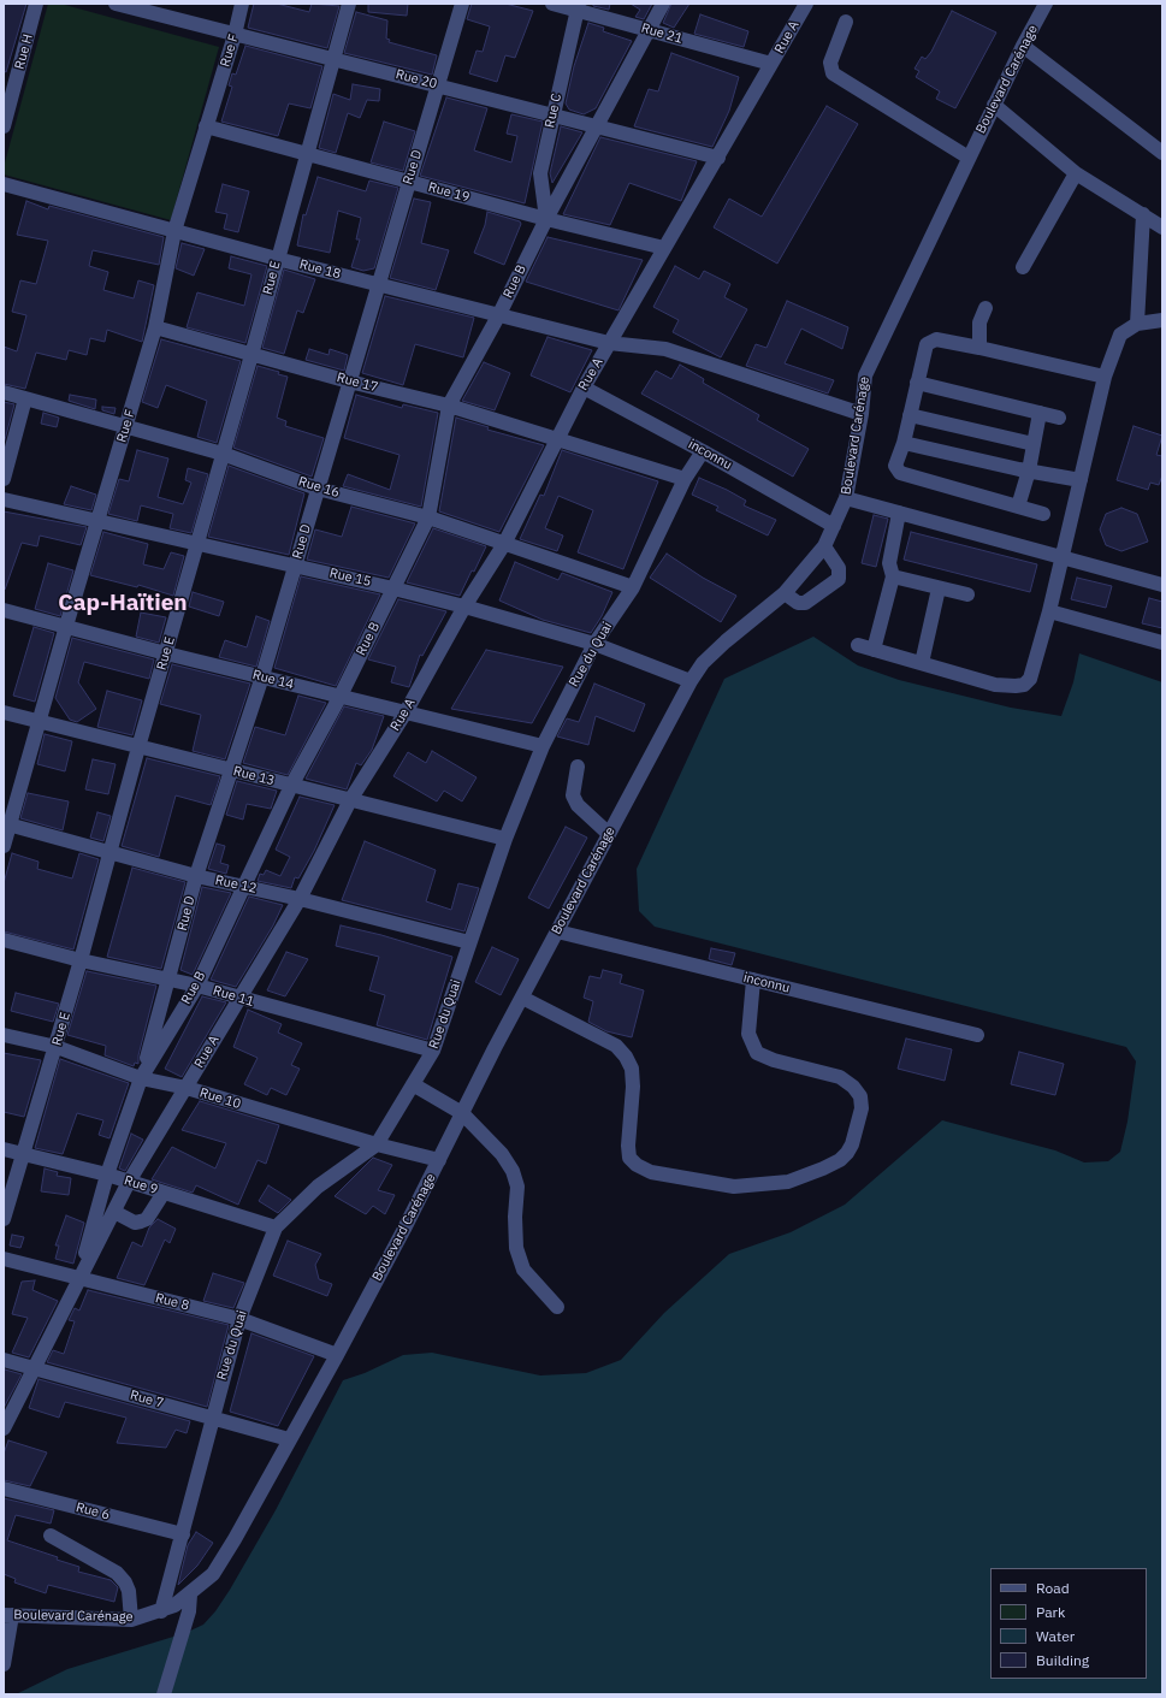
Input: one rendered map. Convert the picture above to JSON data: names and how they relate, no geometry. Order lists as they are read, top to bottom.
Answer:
{
  "streets": {
    "street": [
      "Rue 21",
      "Rue A",
      "Rue F",
      "Rue H",
      "Rue 20",
      "Boulevard Carénage",
      "Rue C",
      "Rue D",
      "Rue 19",
      "Rue 18",
      "Rue E",
      "Rue B",
      "Rue 17",
      "inconnu",
      "Rue 16",
      "Rue 15",
      "Rue du Quai",
      "Rue 14",
      "Rue 13",
      "Rue 12",
      "Rue 11",
      "Rue 10",
      "Rue 9",
      "Rue 8",
      "Rue 7",
      "Rue 6"
    ]
  },
  "crossings": [
    ["Rue 21", "Rue A"],
    ["Rue 21", "Rue C"],
    ["Rue 21", "Rue B"],
    ["Rue A", "Rue 20"],
    ["Rue A", "Rue 19"],
    ["Rue A", "Rue 18"],
    ["Rue A", "Rue B"],
    ["Rue A", "Rue 17"],
    ["Rue A", "inconnu"],
    ["Rue A", "Rue 16"],
    ["Rue A", "Rue 15"],
    ["Rue A", "Rue 14"],
    ["Rue A", "Rue 13"],
    ["Rue A", "Rue 12"],
    ["Rue A", "Rue 11"],
    ["Rue A", "Rue 10"],
    ["Rue A", "Rue 9"],
    ["Rue A", "Rue 8"],
    ["Rue A", "Rue 7"],
    ["Rue F", "Rue 20"],
    ["Rue F", "Rue 19"],
    ["Rue F", "Rue 18"],
    ["Rue F", "Rue 17"],
    ["Rue F", "Rue 16"],
    ["Rue F", "Rue 15"],
    ["Rue F", "Rue 14"],
    ["Rue F", "Rue 13"],
    ["Rue F", "Rue 12"],
    ["Rue 20", "Rue C"],
    ["Rue 20", "Rue D"],
    ["Rue 20", "Rue E"],
    ["Rue 20", "Rue B"],
    ["Boulevard Carénage", "Rue 18"],
    ["Boulevard Carénage", "inconnu"],
    ["Boulevard Carénage", "Rue 15"],
    ["Boulevard Carénage", "Rue du Quai"],
    ["Boulevard Carénage", "Rue 10"],
    ["Boulevard Carénage", "Rue 8"],
    ["Boulevard Carénage", "Rue 7"],
    ["Rue C", "Rue 19"],
    ["Rue C", "Rue B"],
    ["Rue D", "Rue 19"],
    ["Rue D", "Rue 18"],
    ["Rue D", "Rue B"],
    ["Rue D", "Rue 17"],
    ["Rue D", "Rue 16"],
    ["Rue D", "Rue 15"],
    ["Rue D", "Rue 14"],
    ["Rue D", "Rue 13"],
    ["Rue D", "Rue 12"],
    ["Rue D", "Rue 11"],
    ["Rue D", "Rue 10"],
    ["Rue 19", "Rue E"],
    ["Rue 19", "Rue B"],
    ["Rue 18", "Rue E"],
    ["Rue 18", "Rue B"],
    ["Rue E", "Rue 17"],
    ["Rue E", "Rue 16"],
    ["Rue E", "Rue 15"],
    ["Rue E", "Rue 14"],
    ["Rue E", "Rue 13"],
    ["Rue E", "Rue 12"],
    ["Rue E", "Rue 11"],
    ["Rue E", "Rue 10"],
    ["Rue E", "Rue 9"],
    ["Rue B", "Rue 17"],
    ["Rue B", "Rue 16"],
    ["Rue B", "Rue 15"],
    ["Rue B", "Rue 14"],
    ["Rue B", "Rue 13"],
    ["Rue B", "Rue 12"],
    ["Rue B", "Rue 11"],
    ["Rue B", "Rue 10"],
    ["Rue B", "Rue 9"],
    ["Rue B", "Rue 8"],
    ["inconnu", "Rue du Quai"],
    ["Rue 16", "Rue du Quai"],
    ["Rue 15", "Rue du Quai"],
    ["Rue du Quai", "Rue 14"],
    ["Rue du Quai", "Rue 13"],
    ["Rue du Quai", "Rue 12"],
    ["Rue du Quai", "Rue 11"],
    ["Rue du Quai", "Rue 10"],
    ["Rue du Quai", "Rue 9"],
    ["Rue du Quai", "Rue 8"],
    ["Rue du Quai", "Rue 7"],
    ["Rue du Quai", "Rue 6"]
  ],
  "districts": ["Cap-Haïtien"],
  "legend": [
    "Road",
    "Park",
    "Water",
    "Building"
  ]
}
